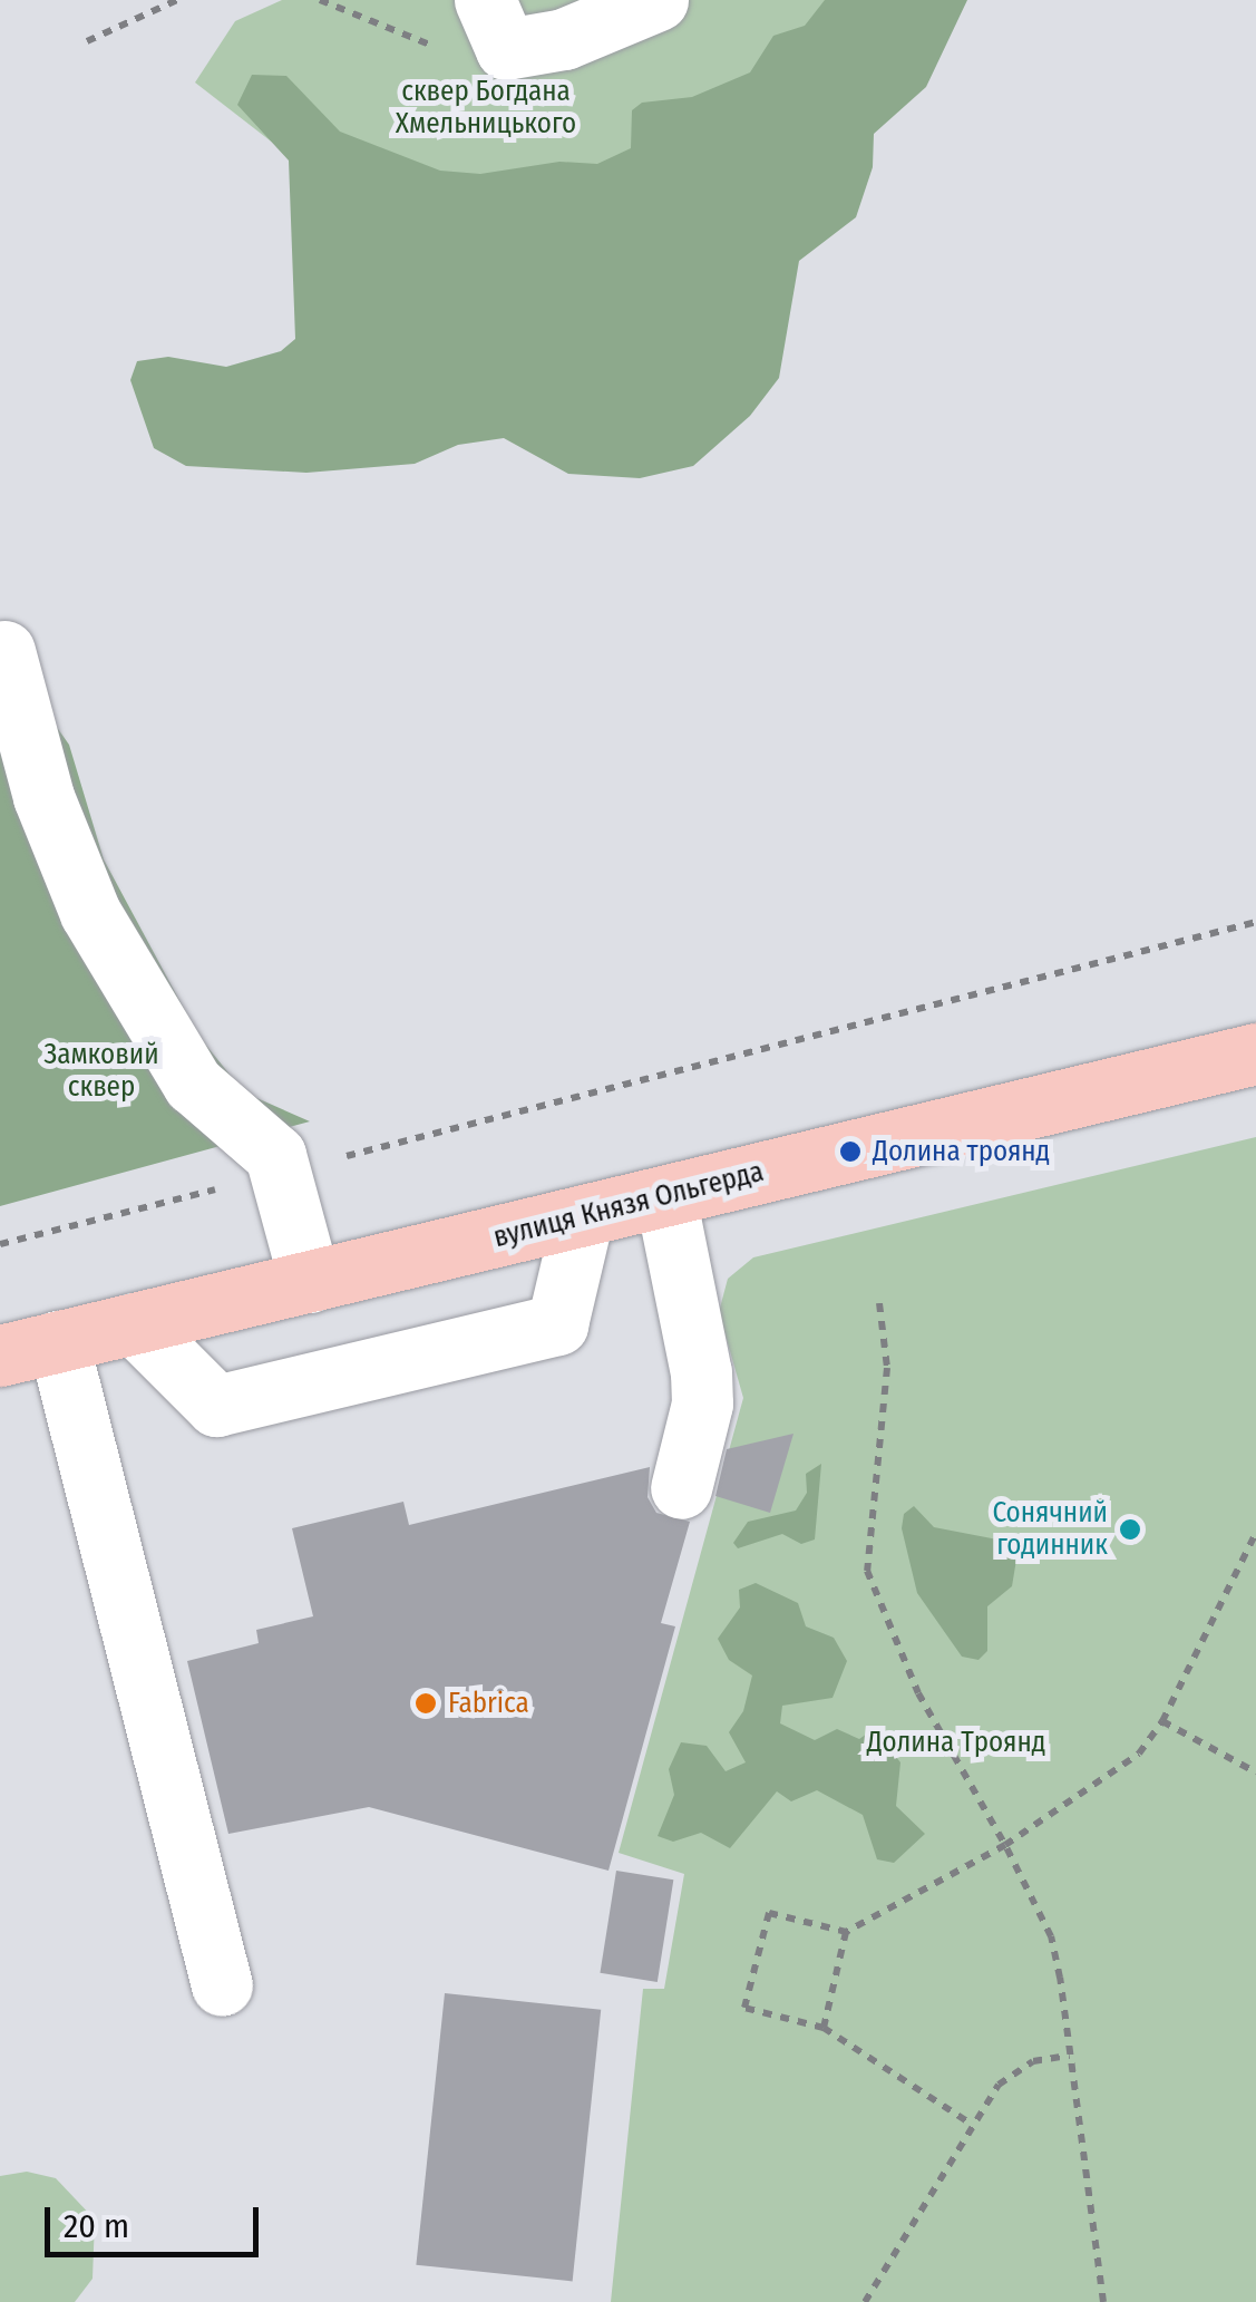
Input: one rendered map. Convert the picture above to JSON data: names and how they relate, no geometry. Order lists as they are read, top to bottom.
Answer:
{
  "streets": {
    "main road": ["вулиця Князя Ольгерда"]
  },
  "parks": ["сквер Богдана Хмельницького", "Замковий сквер", "Долина Троянд"],
  "places": ["Долина троянд", "Сонячний годинник", "Fabrica"],
  "scale_bar": "20 m"
}
